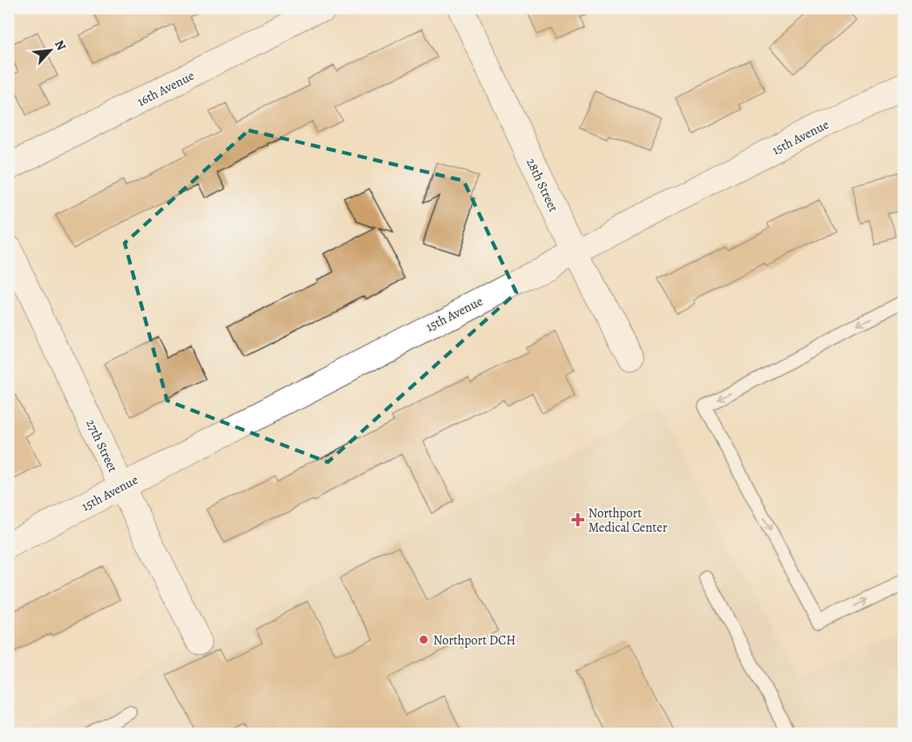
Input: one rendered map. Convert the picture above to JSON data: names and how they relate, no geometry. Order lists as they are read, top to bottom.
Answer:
{
  "streets": {
    "street": [
      "16th Avenue",
      "15th Avenue",
      "28th Street",
      "27th Street"
    ]
  },
  "crossings": [
    ["15th Avenue", "28th Street"],
    ["15th Avenue", "27th Street"]
  ],
  "places": {
    "health": ["Northport Medical Center"],
    "other": ["Northport DCH"]
  },
  "north": "top right"
}
